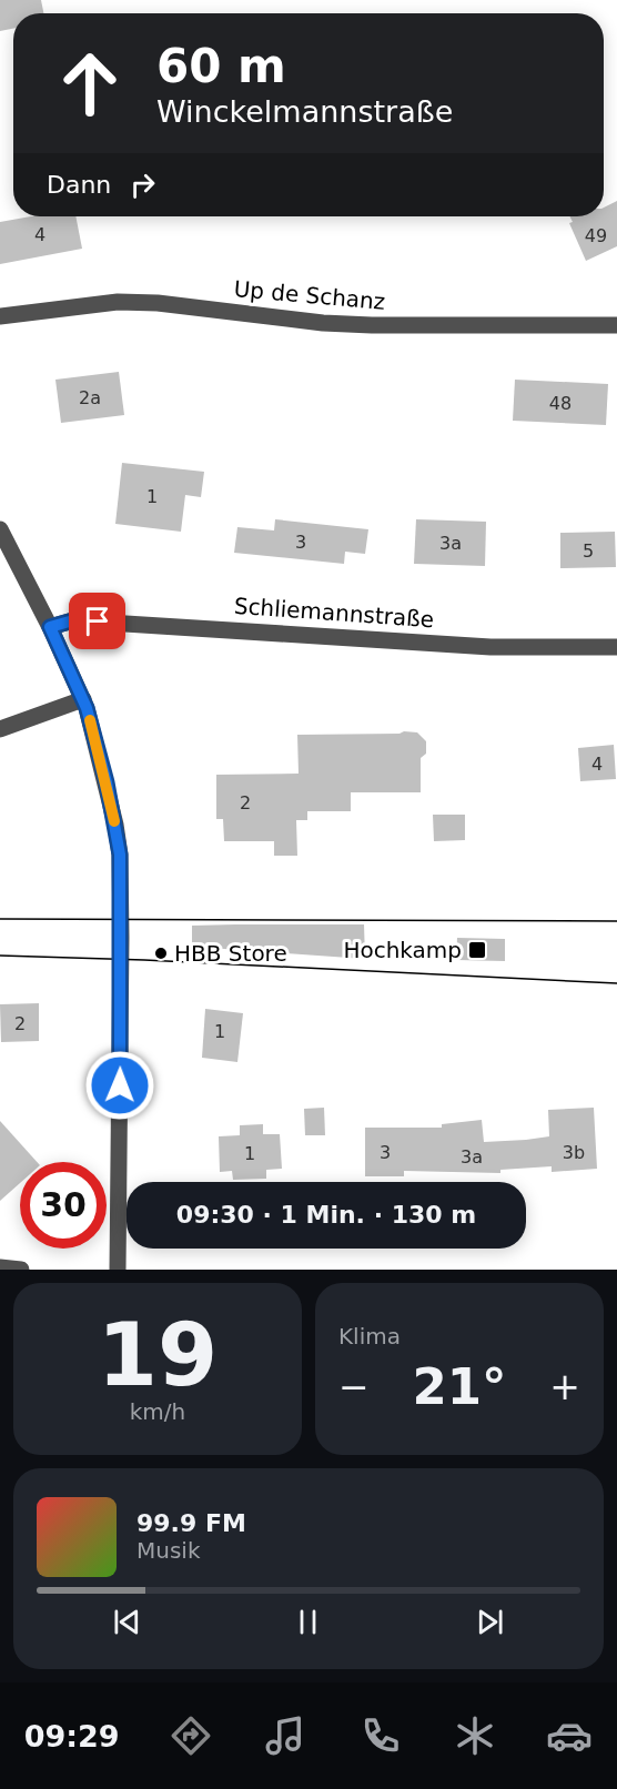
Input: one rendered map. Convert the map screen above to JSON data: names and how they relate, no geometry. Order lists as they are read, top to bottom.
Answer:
{
  "streets": {
    "street": ["Up de Schanz", "Schliemannstraße"]
  },
  "places": {
    "transit": ["Hochkamp"],
    "other": ["HBB Store"]
  },
  "house_numbers": [
    "4",
    "49",
    "2a",
    "48",
    "1",
    "3",
    "3a",
    "5",
    "4",
    "2",
    "2",
    "1",
    "3",
    "3b",
    "1",
    "3a"
  ],
  "page": {
    "turn": ["60 m", "Winckelmannstraße"],
    "then": "Dann",
    "limit": "30",
    "trip": "09:30 · 1 Min. · 130 m",
    "tile": [
      ["19", "km/h"],
      "Klima"
    ],
    "heat": ["−", "21°", "+"],
    "song": ["99.9 FM", "Musik"],
    "tabs": "09:29"
  }
}
